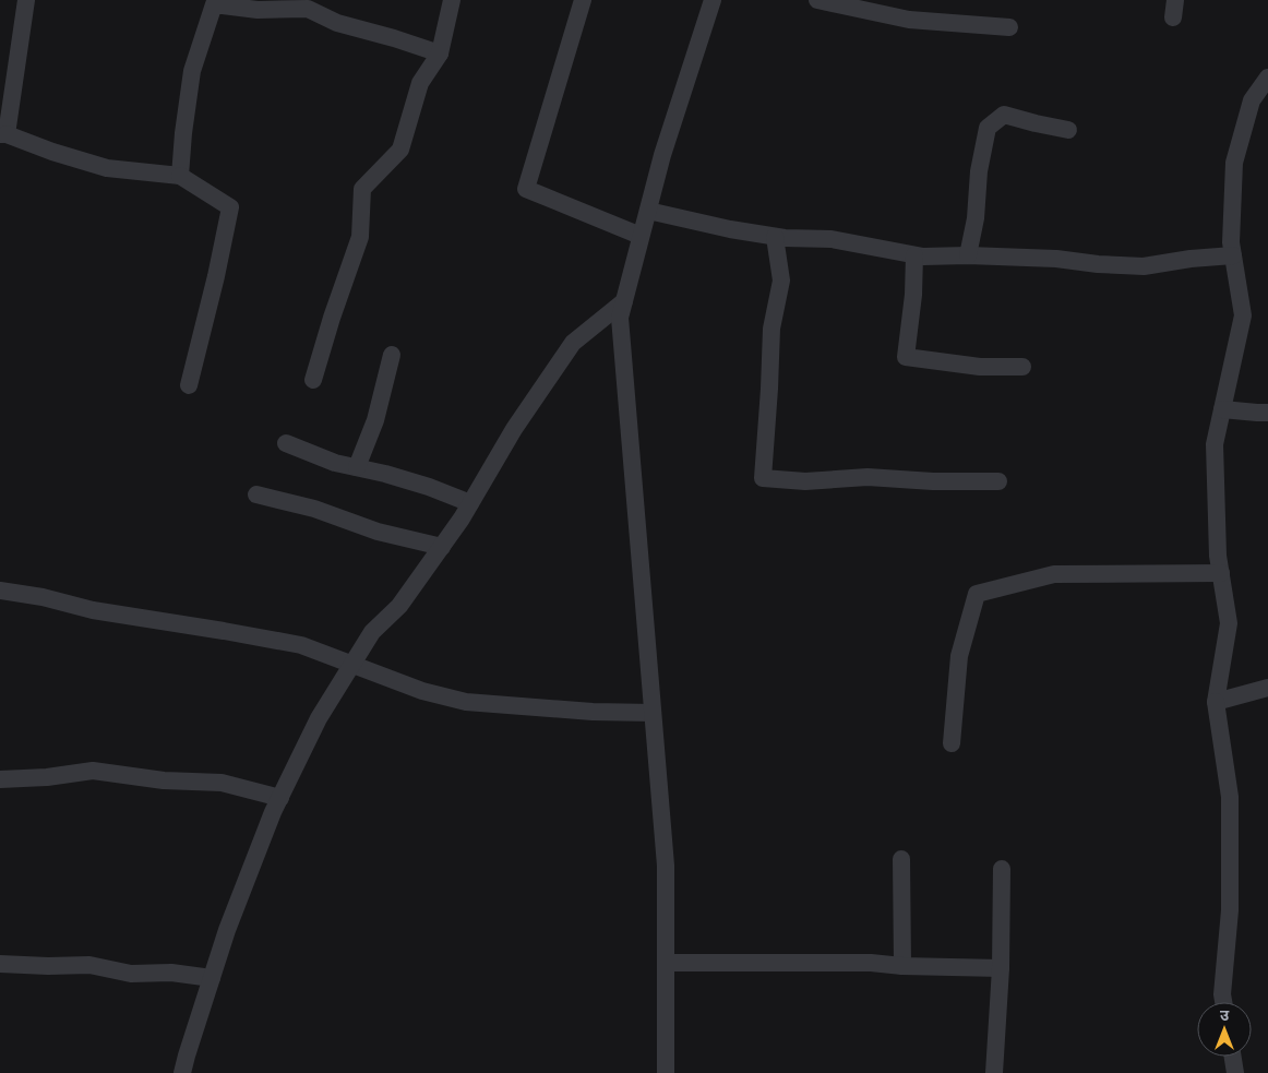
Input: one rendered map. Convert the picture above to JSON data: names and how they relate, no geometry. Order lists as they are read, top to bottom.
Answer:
{
  "north": "top"
}
